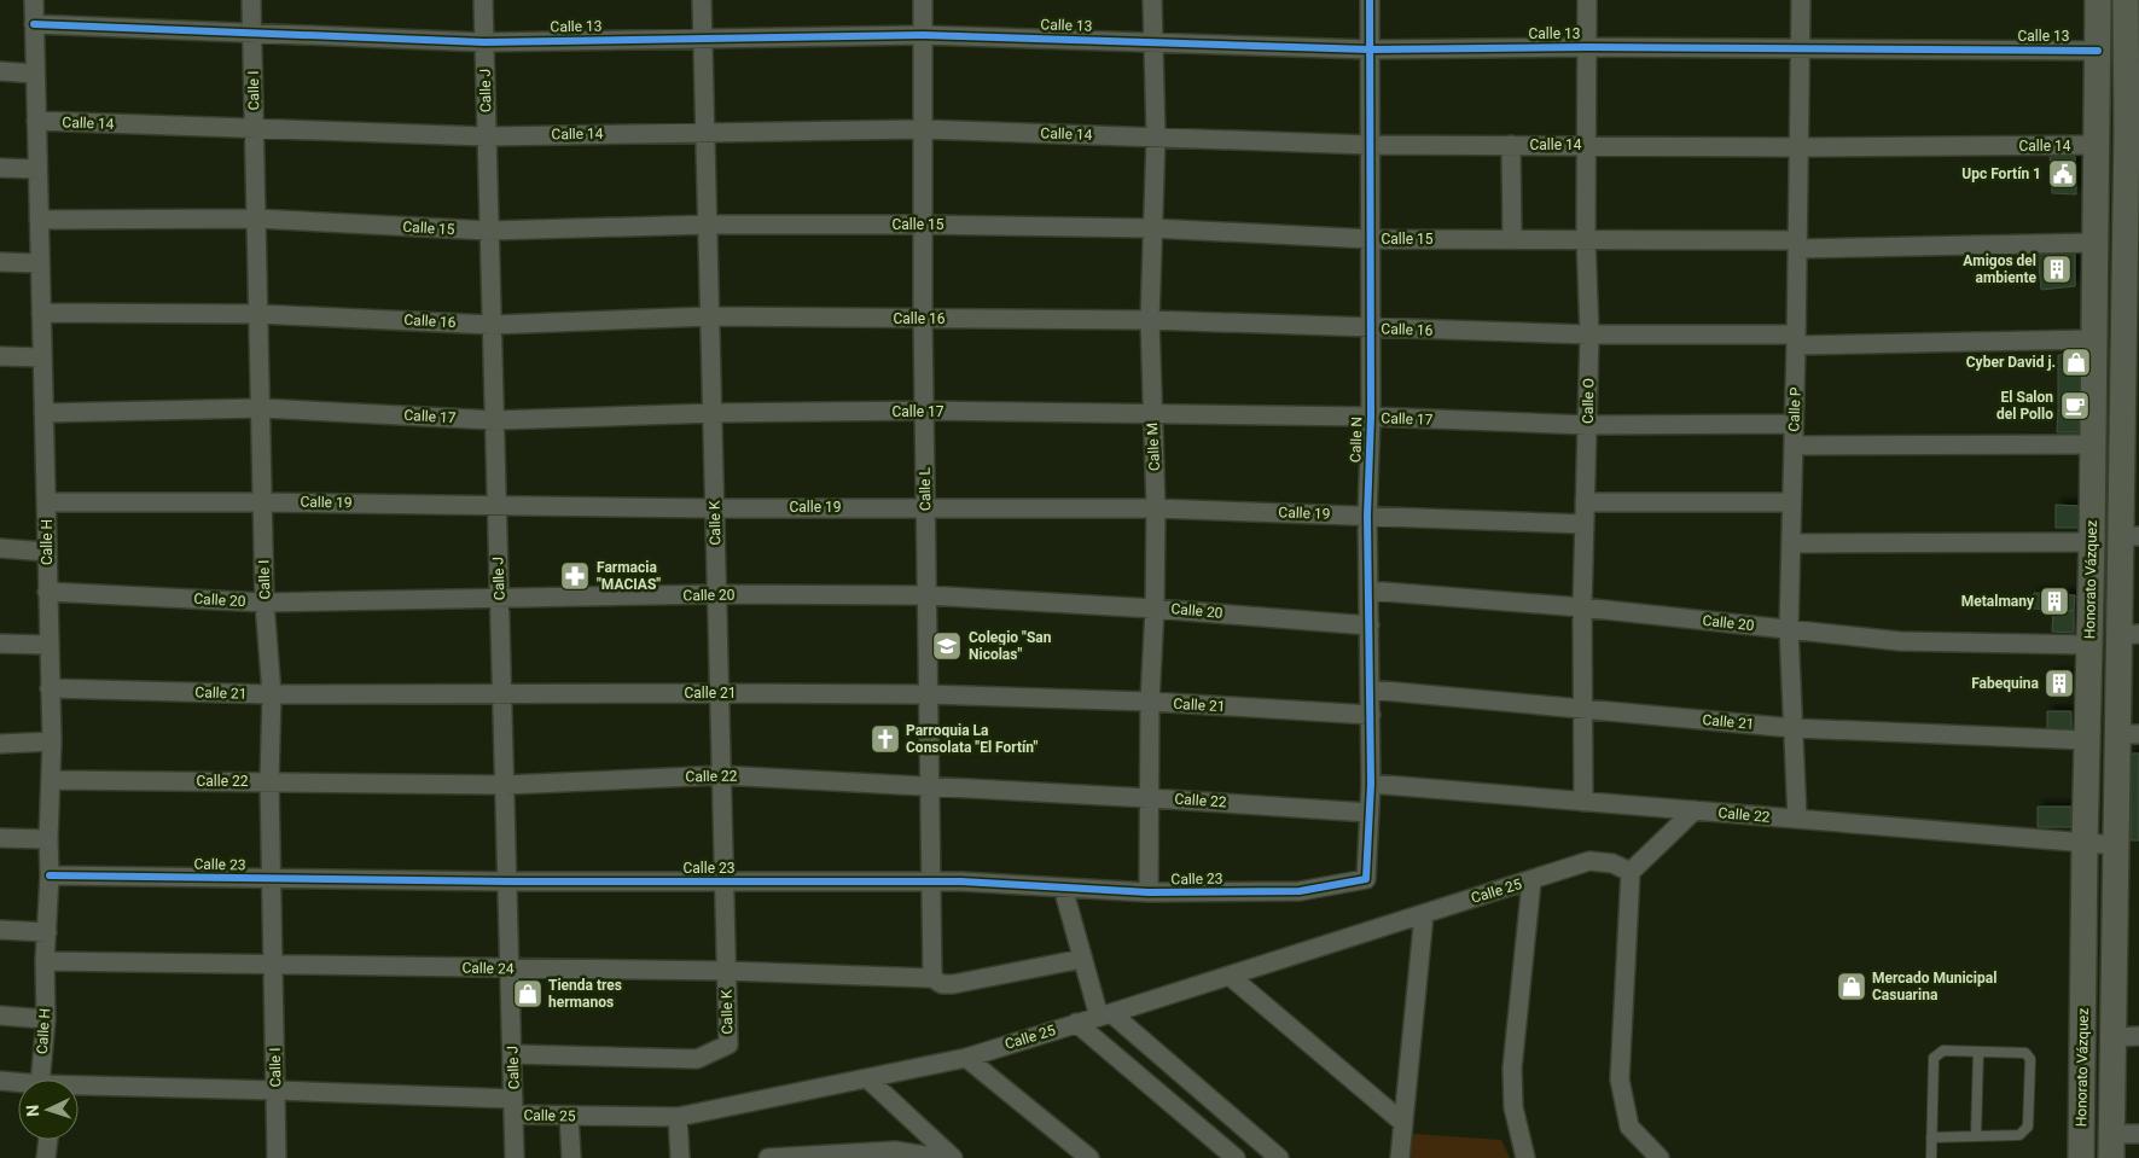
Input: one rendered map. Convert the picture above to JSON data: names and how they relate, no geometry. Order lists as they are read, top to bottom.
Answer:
{
  "streets": {
    "street": [
      "Calle 13",
      "Calle I",
      "Calle J",
      "Calle 14",
      "Calle 15",
      "Calle 16",
      "Calle O",
      "Calle P",
      "Calle 17",
      "Calle N",
      "Calle M",
      "Calle L",
      "Calle 19",
      "Calle K",
      "Calle H",
      "Honorato Vázquez",
      "Calle 20",
      "Calle 21",
      "Calle 22",
      "Calle 23",
      "Calle 25",
      "Calle 24"
    ]
  },
  "crossings": [
    ["Calle 13", "Calle I"],
    ["Calle 13", "Calle J"],
    ["Calle 13", "Calle O"],
    ["Calle 13", "Calle P"],
    ["Calle 13", "Calle N"],
    ["Calle 13", "Calle M"],
    ["Calle 13", "Calle L"],
    ["Calle 13", "Calle K"],
    ["Calle 13", "Calle H"],
    ["Calle 13", "Honorato Vázquez"],
    ["Calle I", "Calle 14"],
    ["Calle I", "Calle 15"],
    ["Calle I", "Calle 16"],
    ["Calle I", "Calle 17"],
    ["Calle I", "Calle 19"],
    ["Calle I", "Calle 20"],
    ["Calle I", "Calle 21"],
    ["Calle I", "Calle 22"],
    ["Calle I", "Calle 23"],
    ["Calle I", "Calle 25"],
    ["Calle I", "Calle 24"],
    ["Calle J", "Calle 14"],
    ["Calle J", "Calle 15"],
    ["Calle J", "Calle 16"],
    ["Calle J", "Calle 17"],
    ["Calle J", "Calle 19"],
    ["Calle J", "Calle K"],
    ["Calle J", "Calle 20"],
    ["Calle J", "Calle 21"],
    ["Calle J", "Calle 22"],
    ["Calle J", "Calle 23"],
    ["Calle J", "Calle 25"],
    ["Calle J", "Calle 24"],
    ["Calle 14", "Calle O"],
    ["Calle 14", "Calle P"],
    ["Calle 14", "Calle N"],
    ["Calle 14", "Calle M"],
    ["Calle 14", "Calle L"],
    ["Calle 14", "Calle K"],
    ["Calle 14", "Calle H"],
    ["Calle 14", "Honorato Vázquez"],
    ["Calle 15", "Calle O"],
    ["Calle 15", "Calle P"],
    ["Calle 15", "Calle N"],
    ["Calle 15", "Calle M"],
    ["Calle 15", "Calle L"],
    ["Calle 15", "Calle K"],
    ["Calle 15", "Calle H"],
    ["Calle 15", "Honorato Vázquez"],
    ["Calle 16", "Calle O"],
    ["Calle 16", "Calle P"],
    ["Calle 16", "Calle N"],
    ["Calle 16", "Calle M"],
    ["Calle 16", "Calle L"],
    ["Calle 16", "Calle K"],
    ["Calle 16", "Calle H"],
    ["Calle 16", "Honorato Vázquez"],
    ["Calle O", "Calle 17"],
    ["Calle O", "Calle 19"],
    ["Calle O", "Calle 20"],
    ["Calle O", "Calle 21"],
    ["Calle O", "Calle 22"],
    ["Calle P", "Calle 17"],
    ["Calle P", "Calle 20"],
    ["Calle P", "Calle 21"],
    ["Calle P", "Calle 22"],
    ["Calle 17", "Calle N"],
    ["Calle 17", "Calle M"],
    ["Calle 17", "Calle L"],
    ["Calle 17", "Calle K"],
    ["Calle 17", "Calle H"],
    ["Calle N", "Calle 19"],
    ["Calle N", "Calle 20"],
    ["Calle N", "Calle 21"],
    ["Calle N", "Calle 22"],
    ["Calle N", "Calle 23"],
    ["Calle M", "Calle 19"],
    ["Calle M", "Calle 20"],
    ["Calle M", "Calle 21"],
    ["Calle M", "Calle 22"],
    ["Calle M", "Calle 23"],
    ["Calle L", "Calle 19"],
    ["Calle L", "Calle 20"],
    ["Calle L", "Calle 21"],
    ["Calle L", "Calle 22"],
    ["Calle L", "Calle 23"],
    ["Calle L", "Calle 24"],
    ["Calle 19", "Calle K"],
    ["Calle 19", "Calle H"],
    ["Calle K", "Calle 20"],
    ["Calle K", "Calle 21"],
    ["Calle K", "Calle 22"],
    ["Calle K", "Calle 23"],
    ["Calle K", "Calle 24"],
    ["Calle H", "Calle 20"],
    ["Calle H", "Calle 21"],
    ["Calle H", "Calle 22"],
    ["Calle H", "Calle 23"],
    ["Calle H", "Calle 24"],
    ["Honorato Vázquez", "Calle 20"],
    ["Honorato Vázquez", "Calle 21"],
    ["Honorato Vázquez", "Calle 22"]
  ],
  "places": {
    "public building": ["Upc Fortín 1"],
    "building": ["Amigos del ambiente", "Metalmany", "Fabequina"],
    "shop": ["Cyber David j.", "Mercado Municipal Casuarina", "Tienda tres hermanos"],
    "cafe": ["El Salon del Pollo"],
    "pharmacy": ["Farmacia \"MACIAS\""],
    "school or university": ["Colegio \"San Nicolas\""],
    "church": ["Parroquia La Consolata \"El Fortín\""]
  },
  "north": "left"
}
